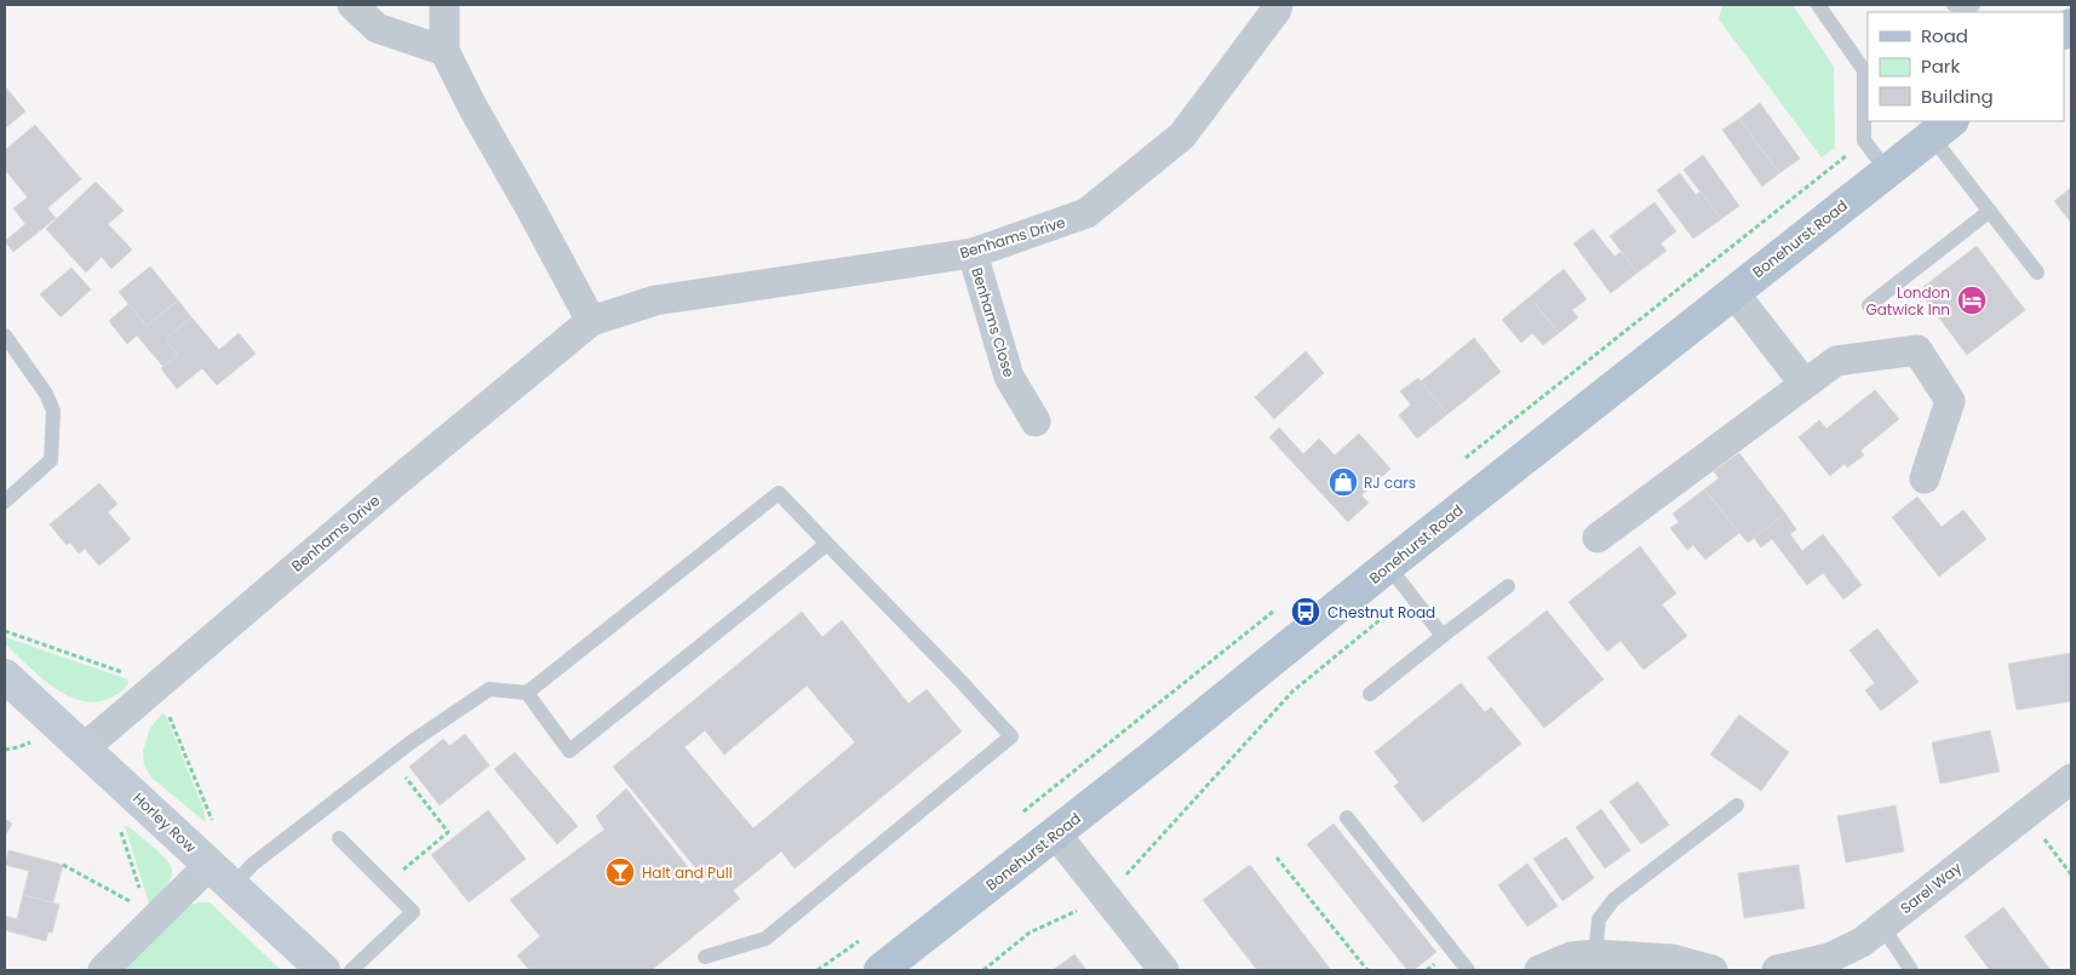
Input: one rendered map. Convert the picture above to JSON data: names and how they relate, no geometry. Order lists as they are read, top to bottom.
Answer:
{
  "streets": {
    "main road": ["Bonehurst Road"],
    "street": [
      "Benhams Drive",
      "Benhams Close",
      "Horley Row",
      "Sarel Way"
    ]
  },
  "crossings": [
    ["Benhams Drive", "Benhams Close"],
    ["Benhams Drive", "Horley Row"]
  ],
  "places": {
    "hotel": ["London Gatwick Inn"],
    "shop": ["RJ cars"],
    "bus stop": ["Chestnut Road"],
    "bar": ["Halt and Pull"]
  },
  "legend": ["Road", "Park", "Building"]
}
